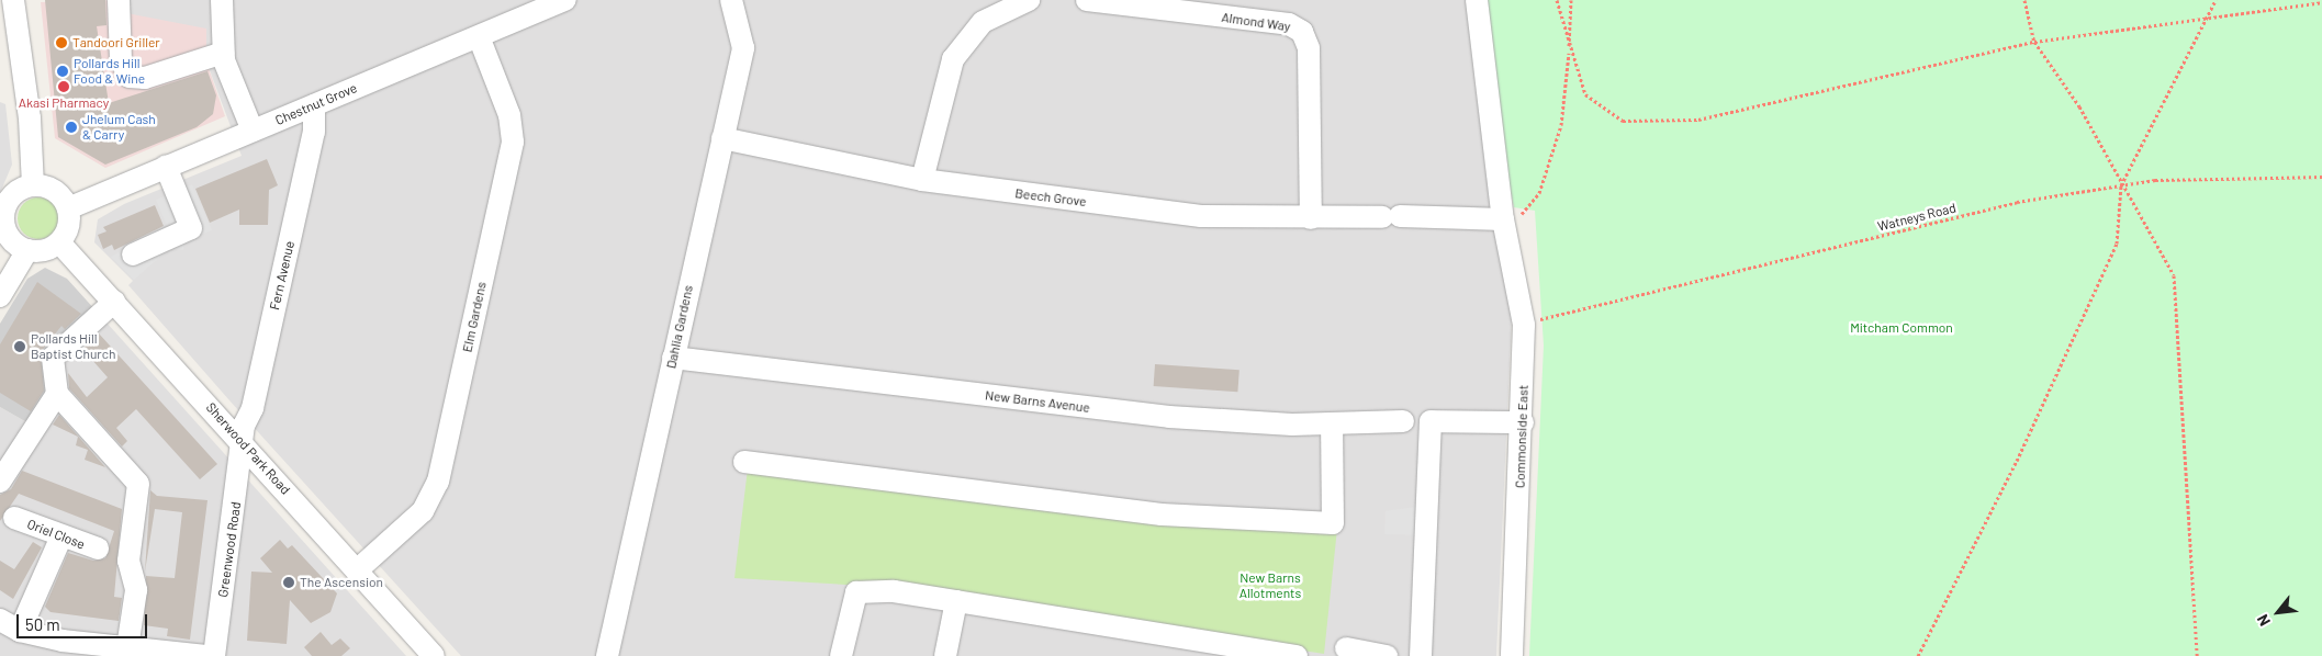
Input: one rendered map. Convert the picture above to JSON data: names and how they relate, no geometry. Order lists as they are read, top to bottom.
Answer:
{
  "streets": {
    "street": [
      "Almond Way",
      "Chestnut Grove",
      "Beech Grove",
      "Fern Avenue",
      "Elm Gardens",
      "Dahlia Gardens",
      "New Barns Avenue",
      "Commonside East",
      "Sherwood Park Road",
      "Oriel Close",
      "Greenwood Road"
    ],
    "path": ["Watneys Road"]
  },
  "crossings": [
    ["Almond Way", "Beech Grove"],
    ["Chestnut Grove", "Fern Avenue"],
    ["Chestnut Grove", "Elm Gardens"],
    ["Chestnut Grove", "Sherwood Park Road"],
    ["Beech Grove", "Dahlia Gardens"],
    ["Beech Grove", "Commonside East"],
    ["Watneys Road", "Commonside East"],
    ["Fern Avenue", "Sherwood Park Road"],
    ["Fern Avenue", "Greenwood Road"],
    ["Elm Gardens", "Sherwood Park Road"],
    ["Dahlia Gardens", "New Barns Avenue"],
    ["Sherwood Park Road", "Greenwood Road"]
  ],
  "parks": ["Mitcham Common", "New Barns Allotments"],
  "places": [
    "Tandoori Griller",
    "Pollards Hill Food & Wine",
    "Akasi Pharmacy",
    "Jhelum Cash & Carry",
    "Pollards Hill Baptist Church",
    "The Ascension"
  ],
  "scale_bar": "50 m",
  "north": "bottom left"
}
